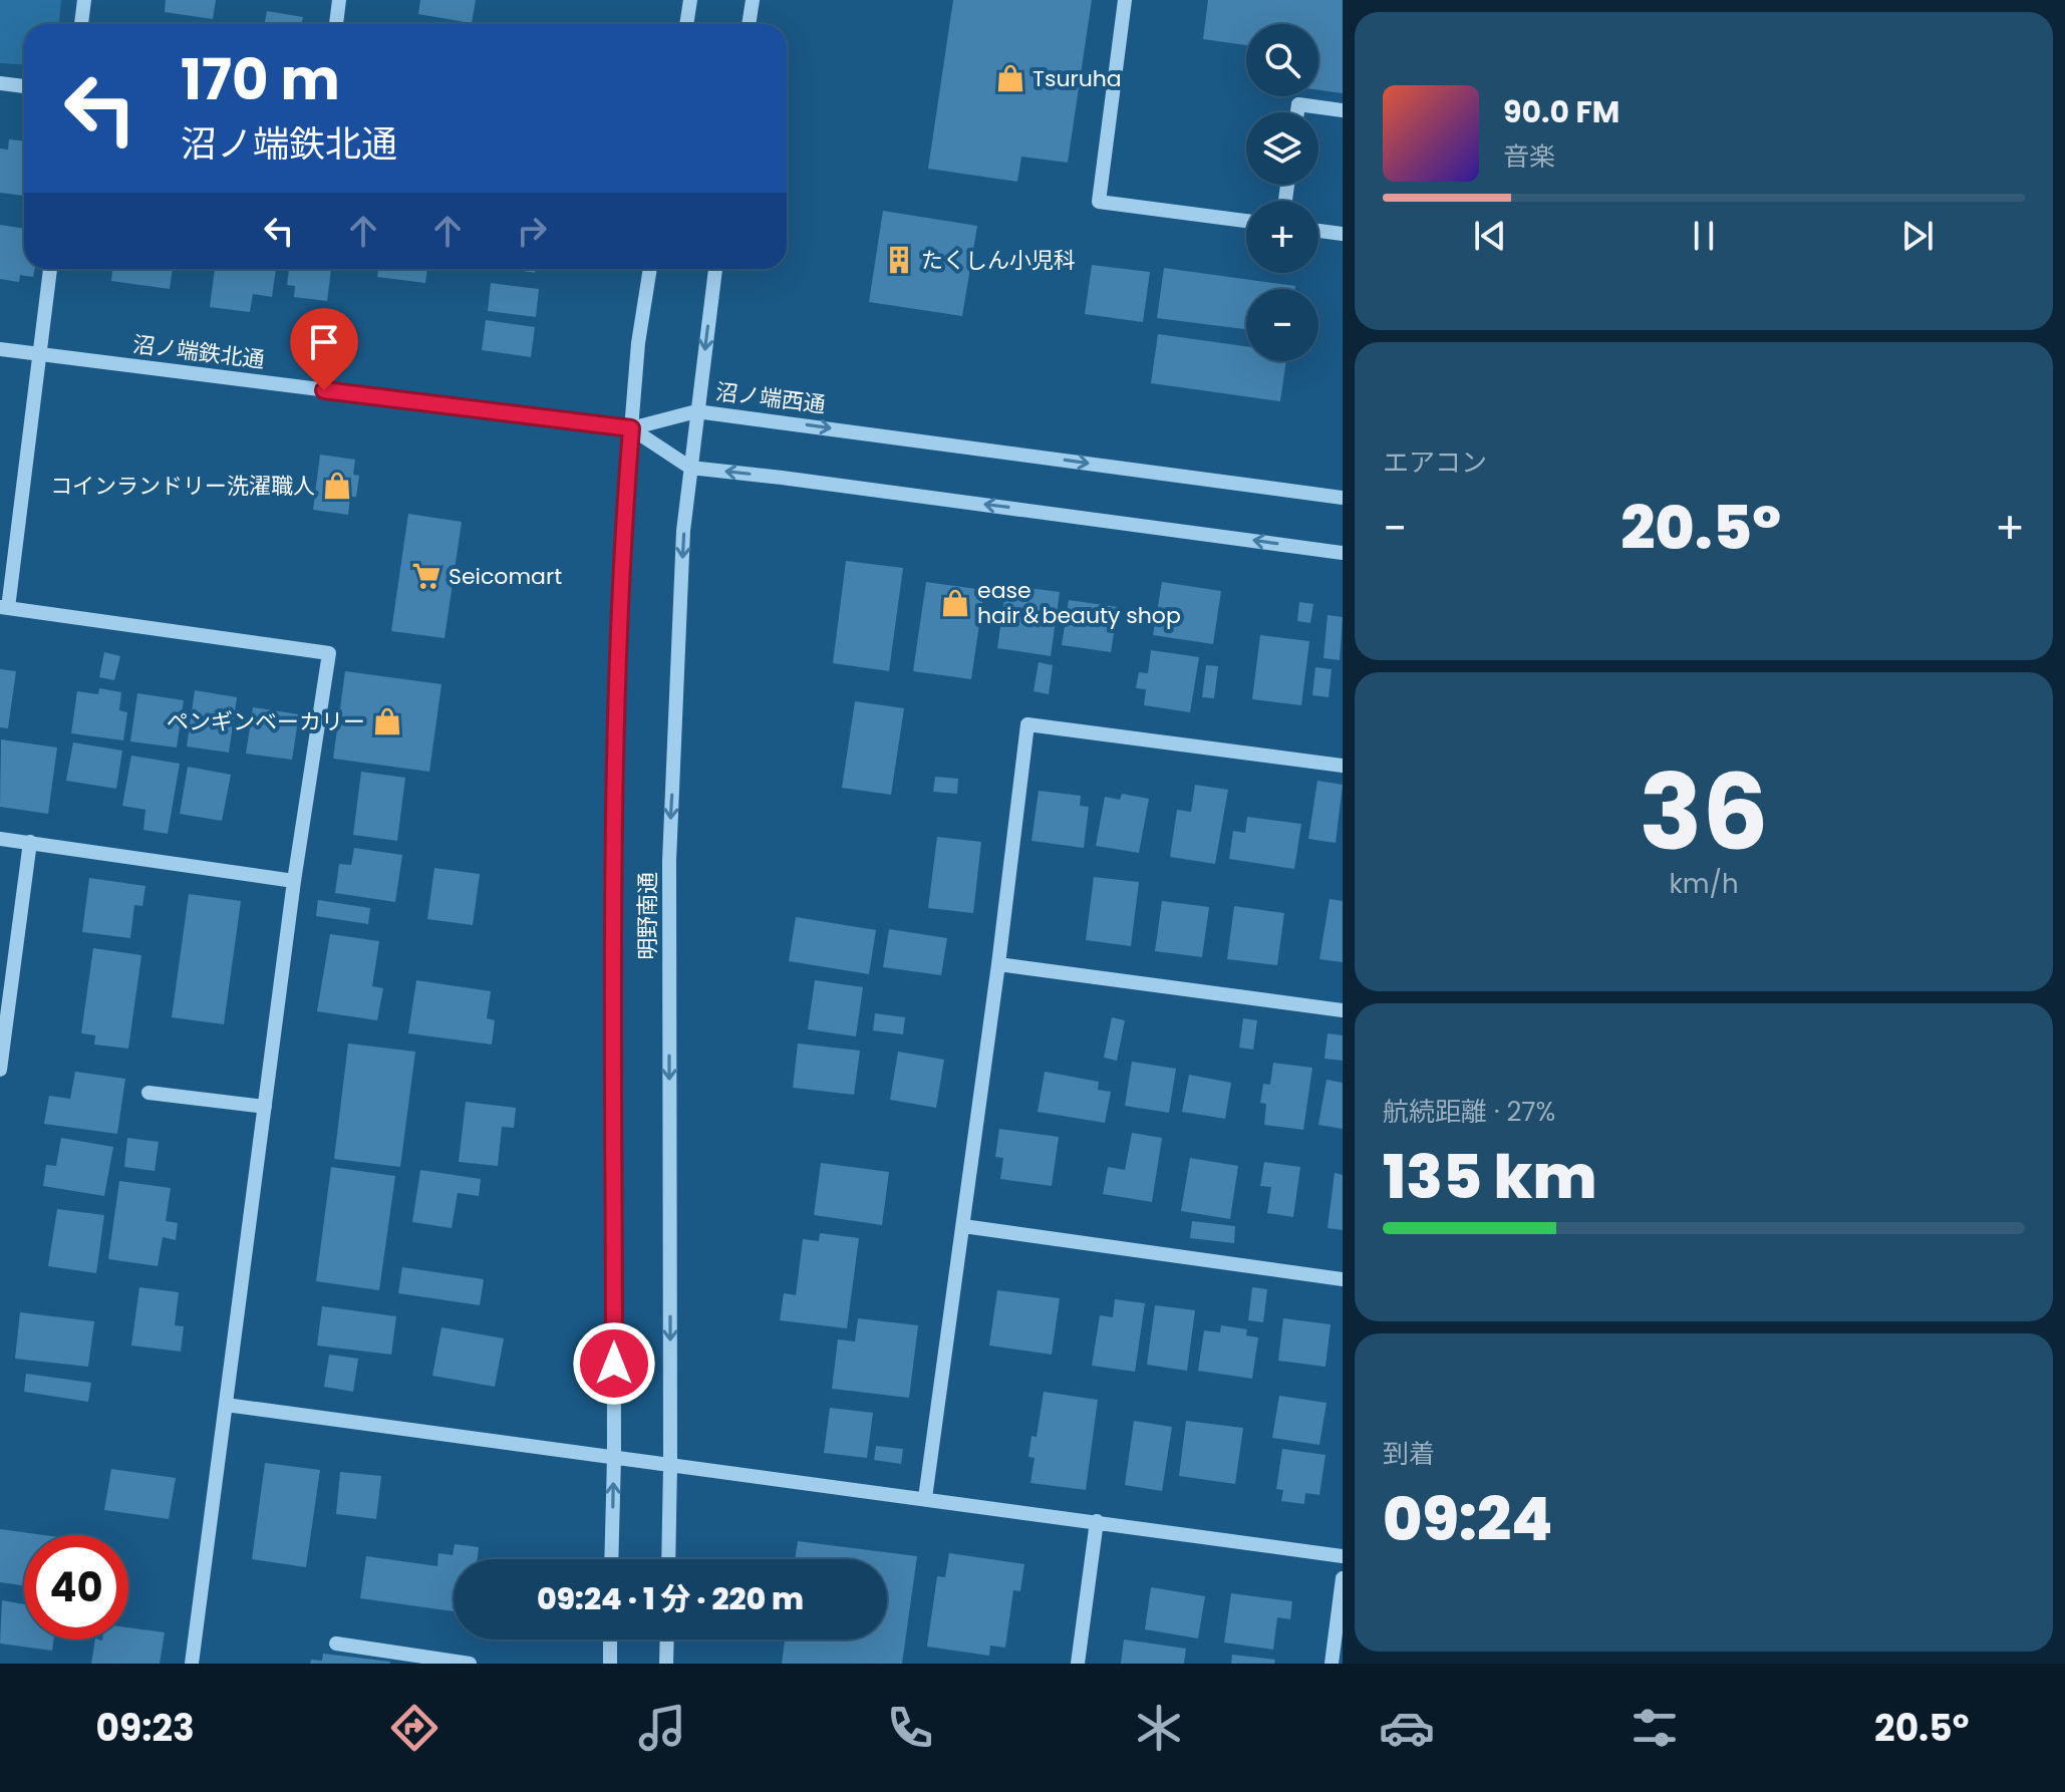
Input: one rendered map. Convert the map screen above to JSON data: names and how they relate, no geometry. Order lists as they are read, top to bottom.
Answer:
{
  "streets": {
    "street": ["沼ノ端鉄北通", "沼ノ端西通", "明野南通"]
  },
  "crossings": [
    ["沼ノ端鉄北通", "沼ノ端西通"],
    ["沼ノ端鉄北通", "明野南通"],
    ["沼ノ端西通", "明野南通"]
  ],
  "places": {
    "shop": [
      "Tsuruha",
      "コインランドリー洗濯職人",
      "ease hair＆beauty shop",
      "ペンギンベーカリー"
    ],
    "building": ["たくしん小児科"],
    "supermarket": ["Seicomart"]
  },
  "page": {
    "map_buttons": ["+", "−"],
    "turn": ["170 m", "沼ノ端鉄北通"],
    "song": ["90.0 FM", "音楽"],
    "tile": [
      "エアコン",
      ["36", "km/h"],
      ["航続距離 · 27%", "135 km"],
      ["到着", "09:24"]
    ],
    "heat": ["−", "20.5°", "+"],
    "limit": "40",
    "trip": "09:24 · 1 分 · 220 m",
    "tabs": ["09:23", "20.5°"]
  }
}
